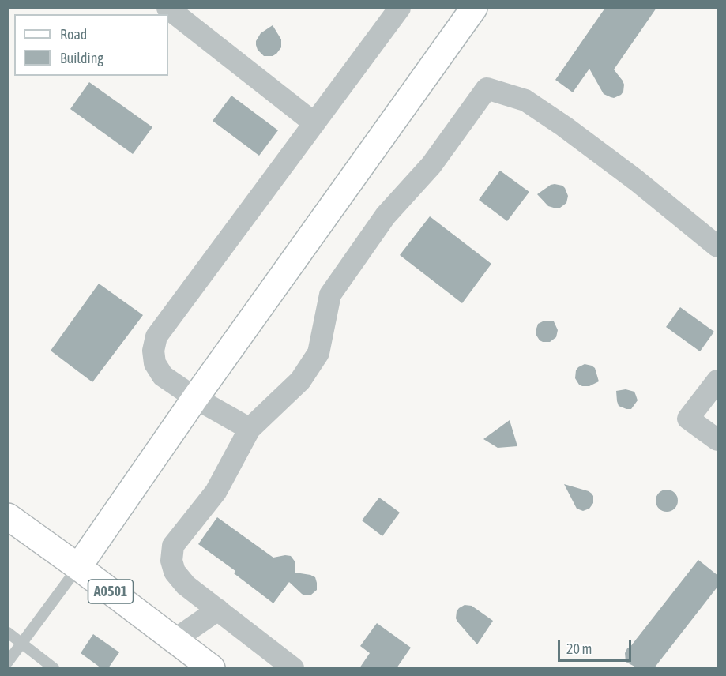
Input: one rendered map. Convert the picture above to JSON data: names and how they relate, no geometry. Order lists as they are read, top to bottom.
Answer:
{
  "streets": {
    "main road": ["A0501"]
  },
  "legend": ["Road", "Building"],
  "scale_bar": "20 m"
}
